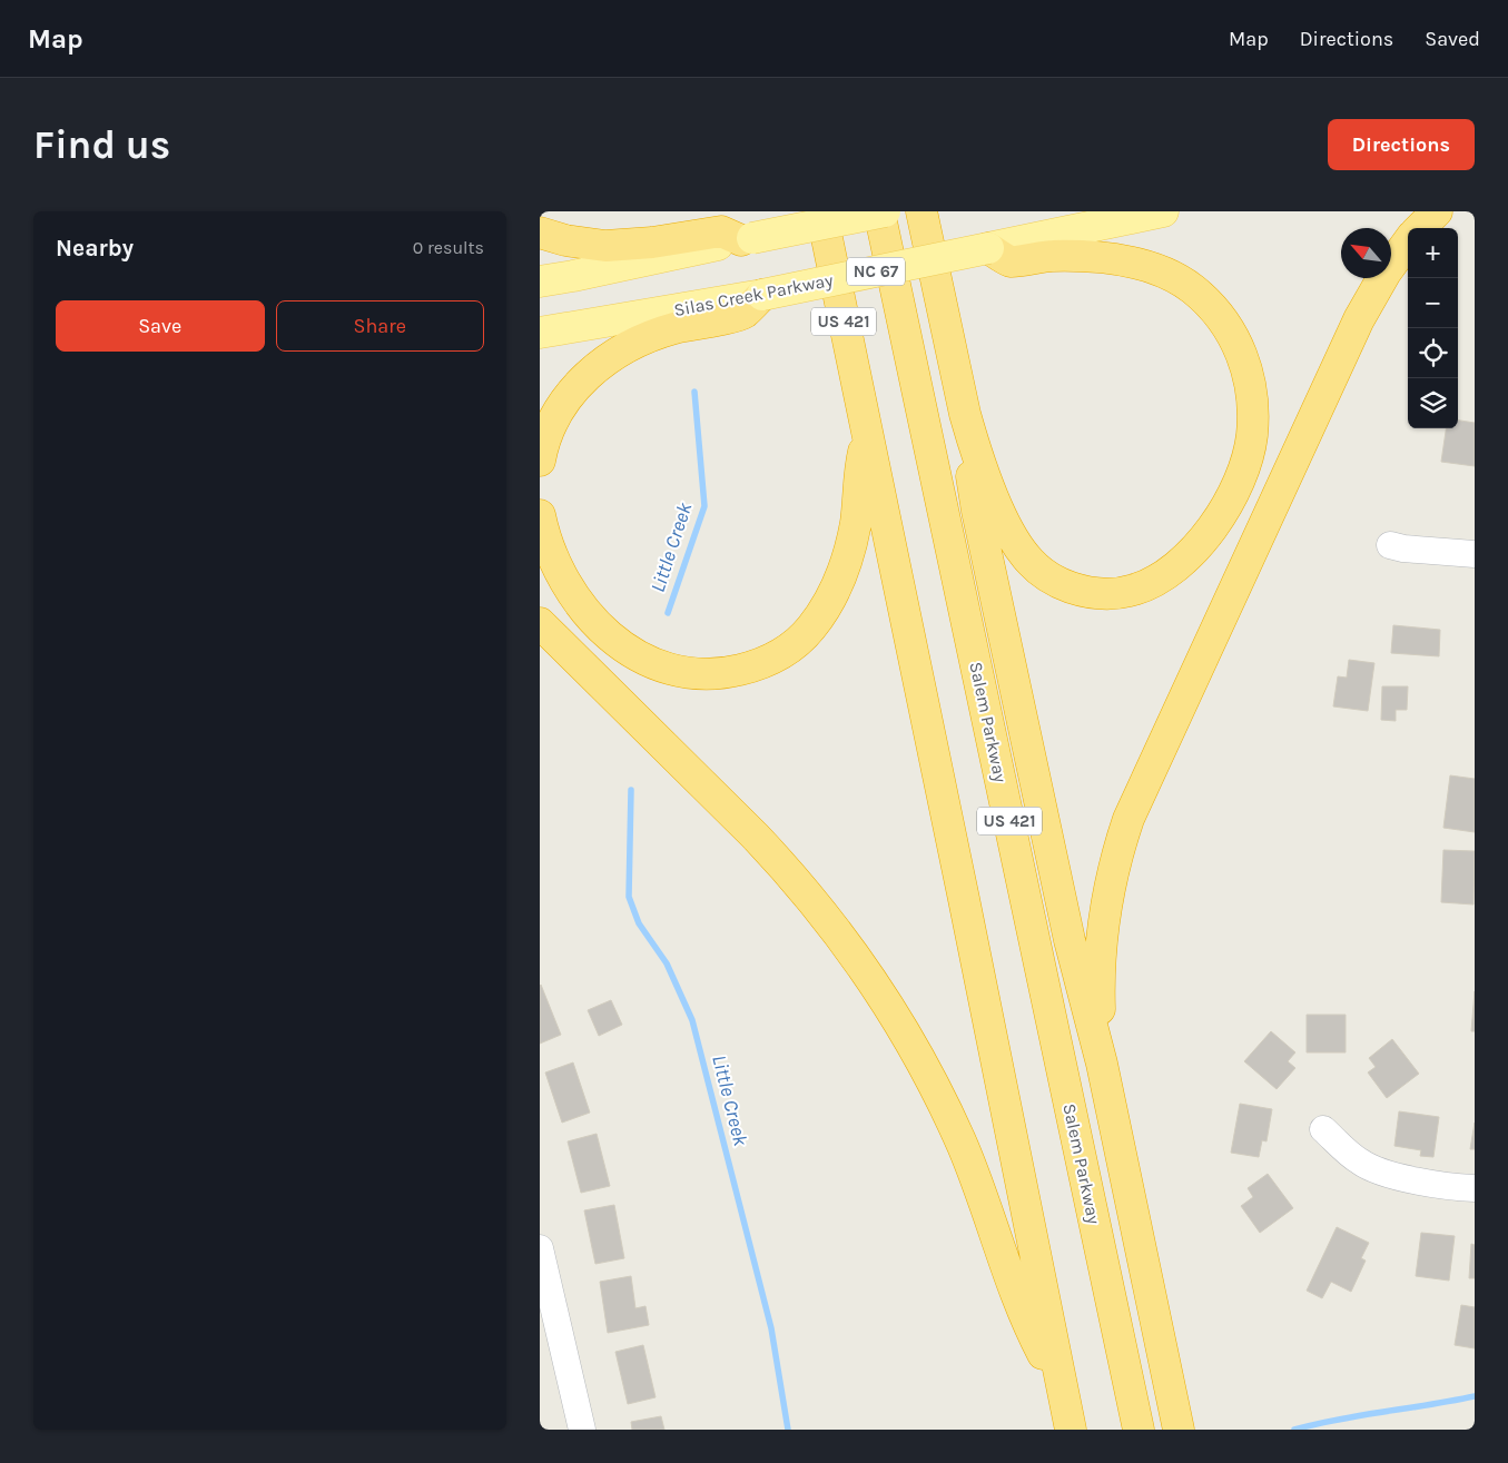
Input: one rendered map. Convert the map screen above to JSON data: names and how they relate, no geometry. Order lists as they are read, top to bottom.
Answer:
{
  "streets": {
    "highway": ["US 421", "Salem Parkway"],
    "main road": ["NC 67", "Silas Creek Parkway"]
  },
  "water": ["Little Creek"],
  "north": "top left",
  "page": {
    "header": "Map",
    "nav": ["Map", "Directions", "Saved"],
    "buttons": [
      "Directions",
      ["Save", "Share"]
    ],
    "title": "Find us",
    "heading": ["Nearby", "0 results"],
    "map_buttons": ["+", "−"]
  }
}
